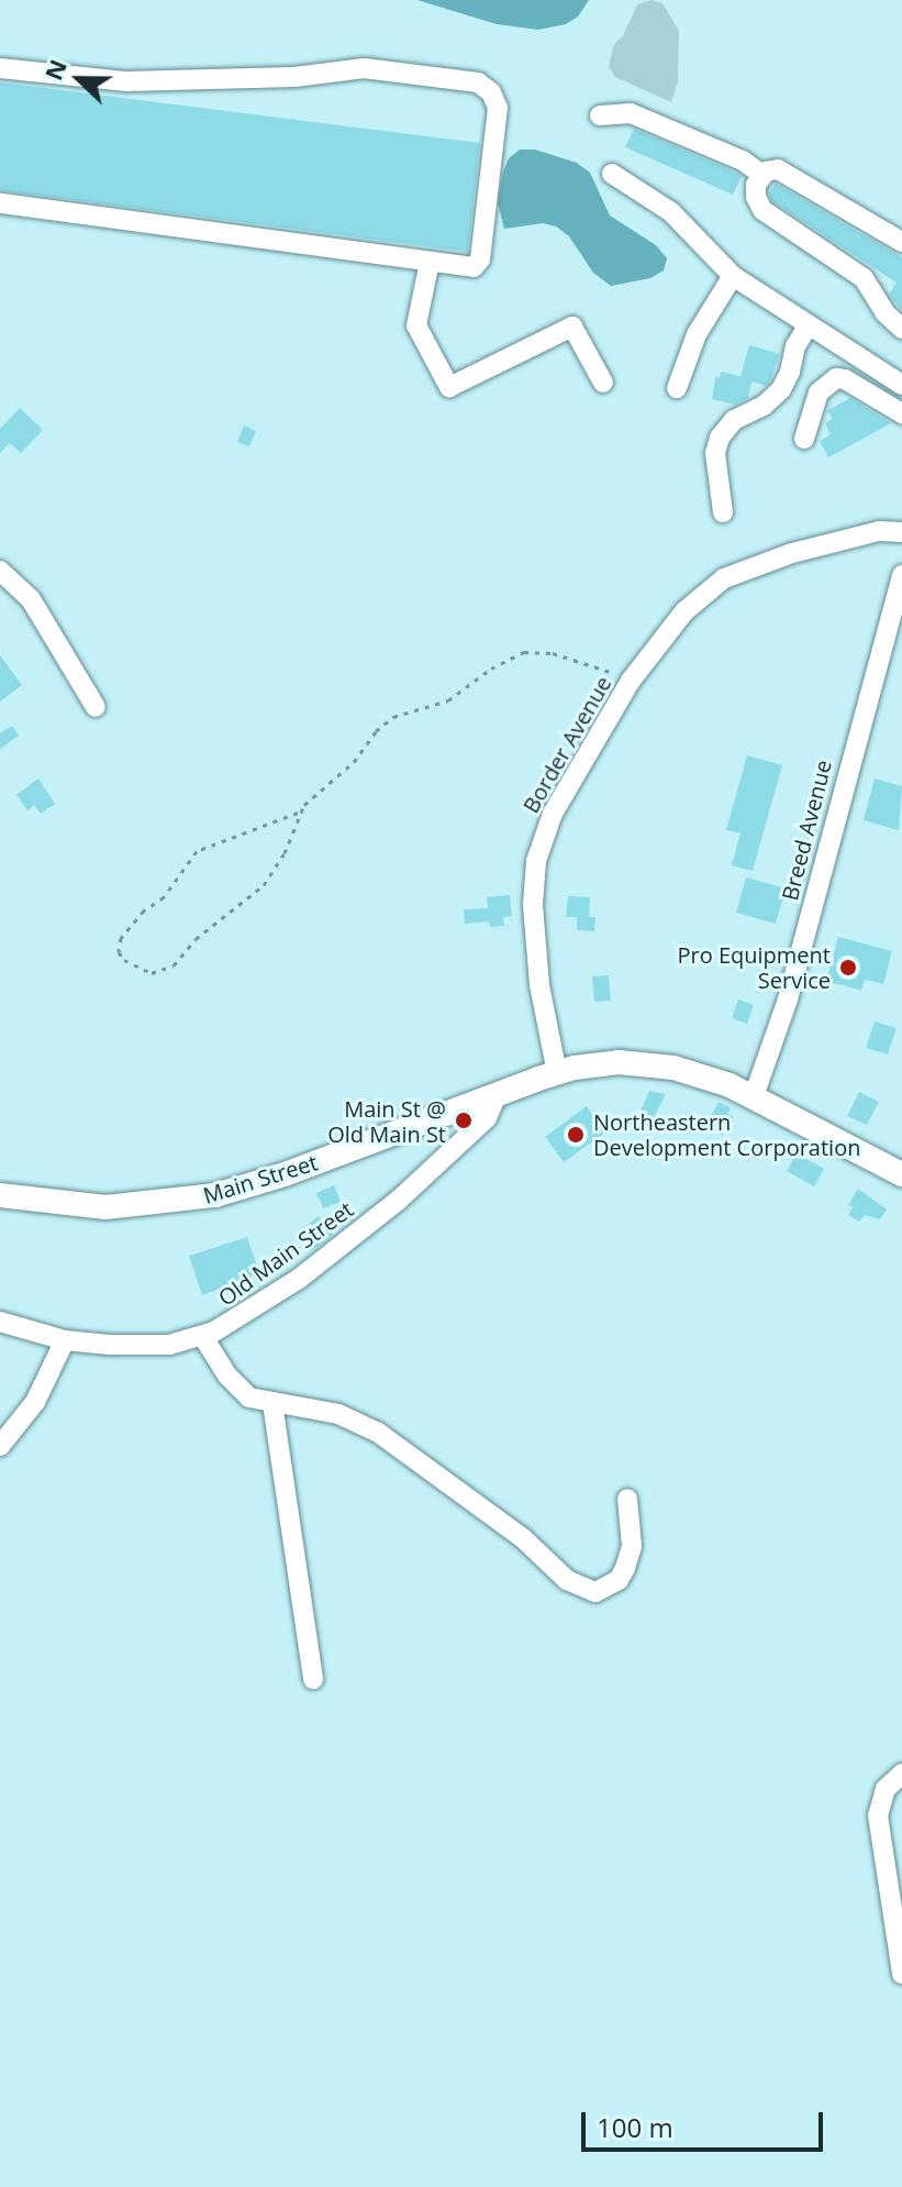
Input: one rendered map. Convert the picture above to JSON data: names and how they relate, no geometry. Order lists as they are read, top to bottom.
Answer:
{
  "streets": {
    "main road": ["Main Street"],
    "street": ["Border Avenue", "Breed Avenue", "Old Main Street"]
  },
  "crossings": [
    ["Border Avenue", "Main Street"],
    ["Breed Avenue", "Main Street"],
    ["Main Street", "Old Main Street"]
  ],
  "places": ["Pro Equipment Service", "Main St @ Old Main St", "Northeastern Development Corporation"],
  "scale_bar": "100 m",
  "north": "left"
}
